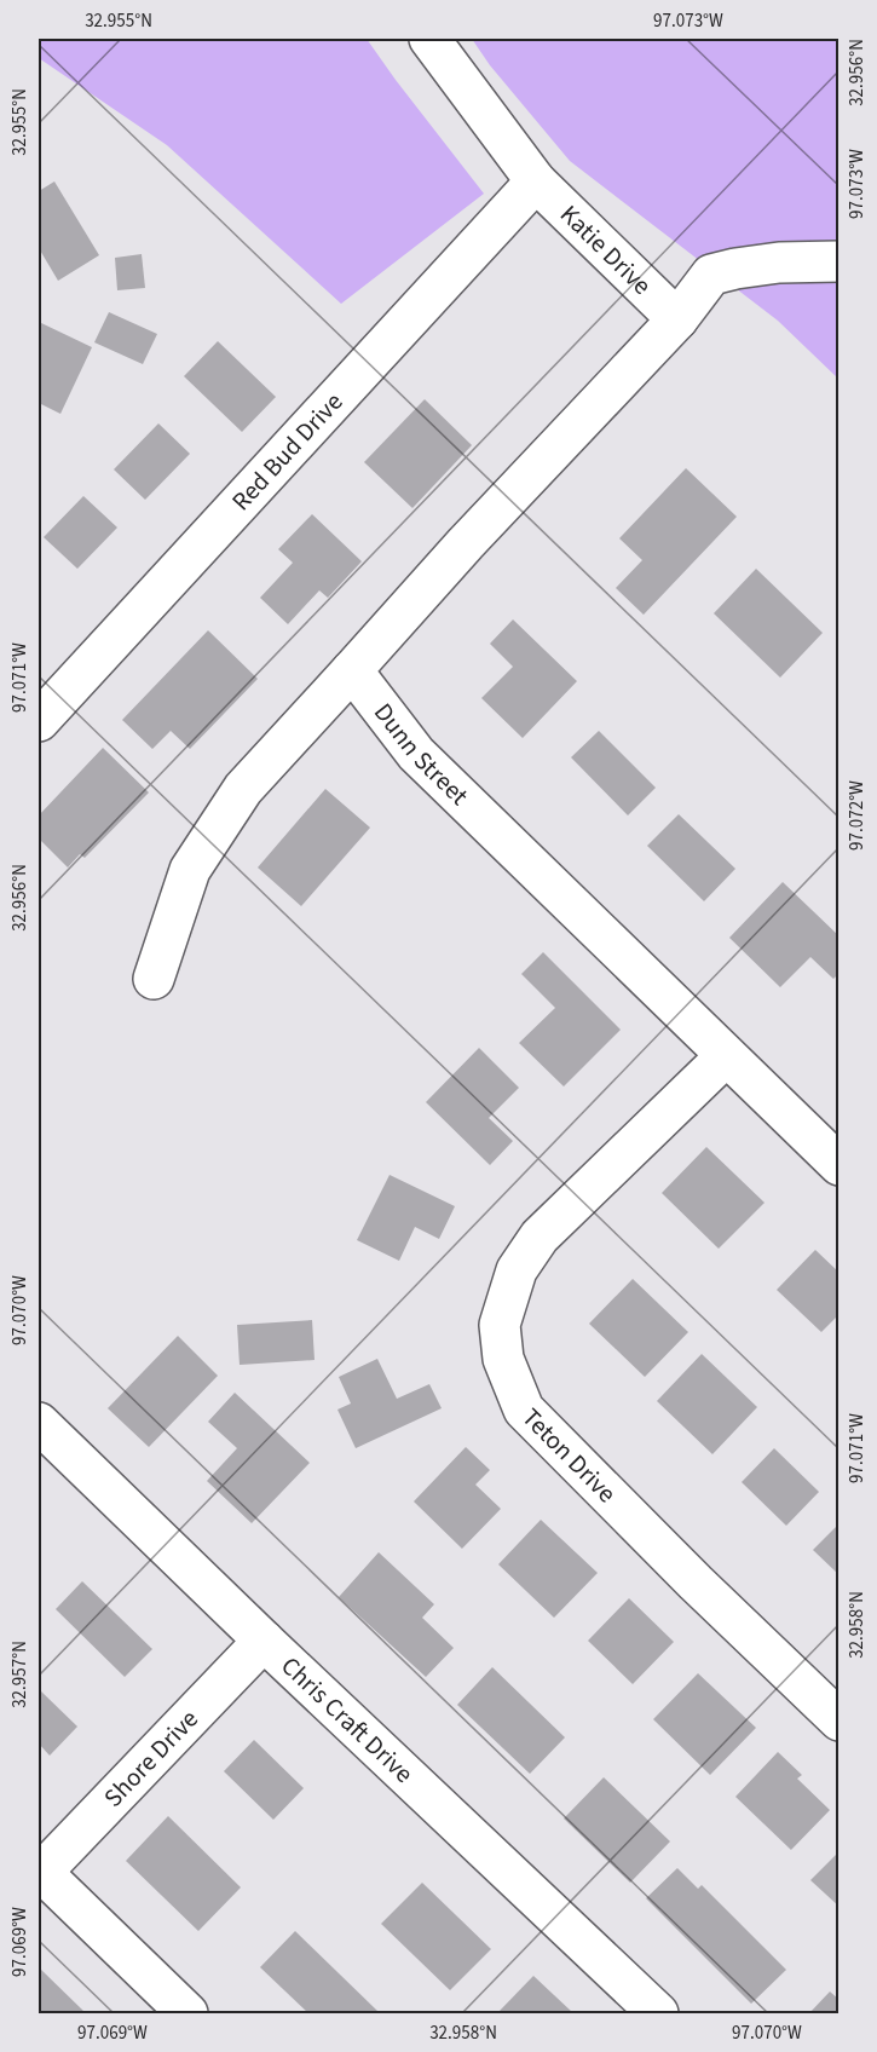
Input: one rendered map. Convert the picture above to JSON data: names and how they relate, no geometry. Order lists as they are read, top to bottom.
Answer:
{
  "streets": {
    "street": [
      "Katie Drive",
      "Red Bud Drive",
      "Dunn Street",
      "Teton Drive",
      "Chris Craft Drive",
      "Shore Drive"
    ]
  },
  "crossings": [
    ["Katie Drive", "Red Bud Drive"],
    ["Dunn Street", "Teton Drive"],
    ["Chris Craft Drive", "Shore Drive"]
  ],
  "coordinates": [
    "32.955°N",
    "97.073°W",
    "32.956°N",
    "97.071°W",
    "97.072°W",
    "97.070°W",
    "32.958°N",
    "32.957°N",
    "97.069°W"
  ]
}
